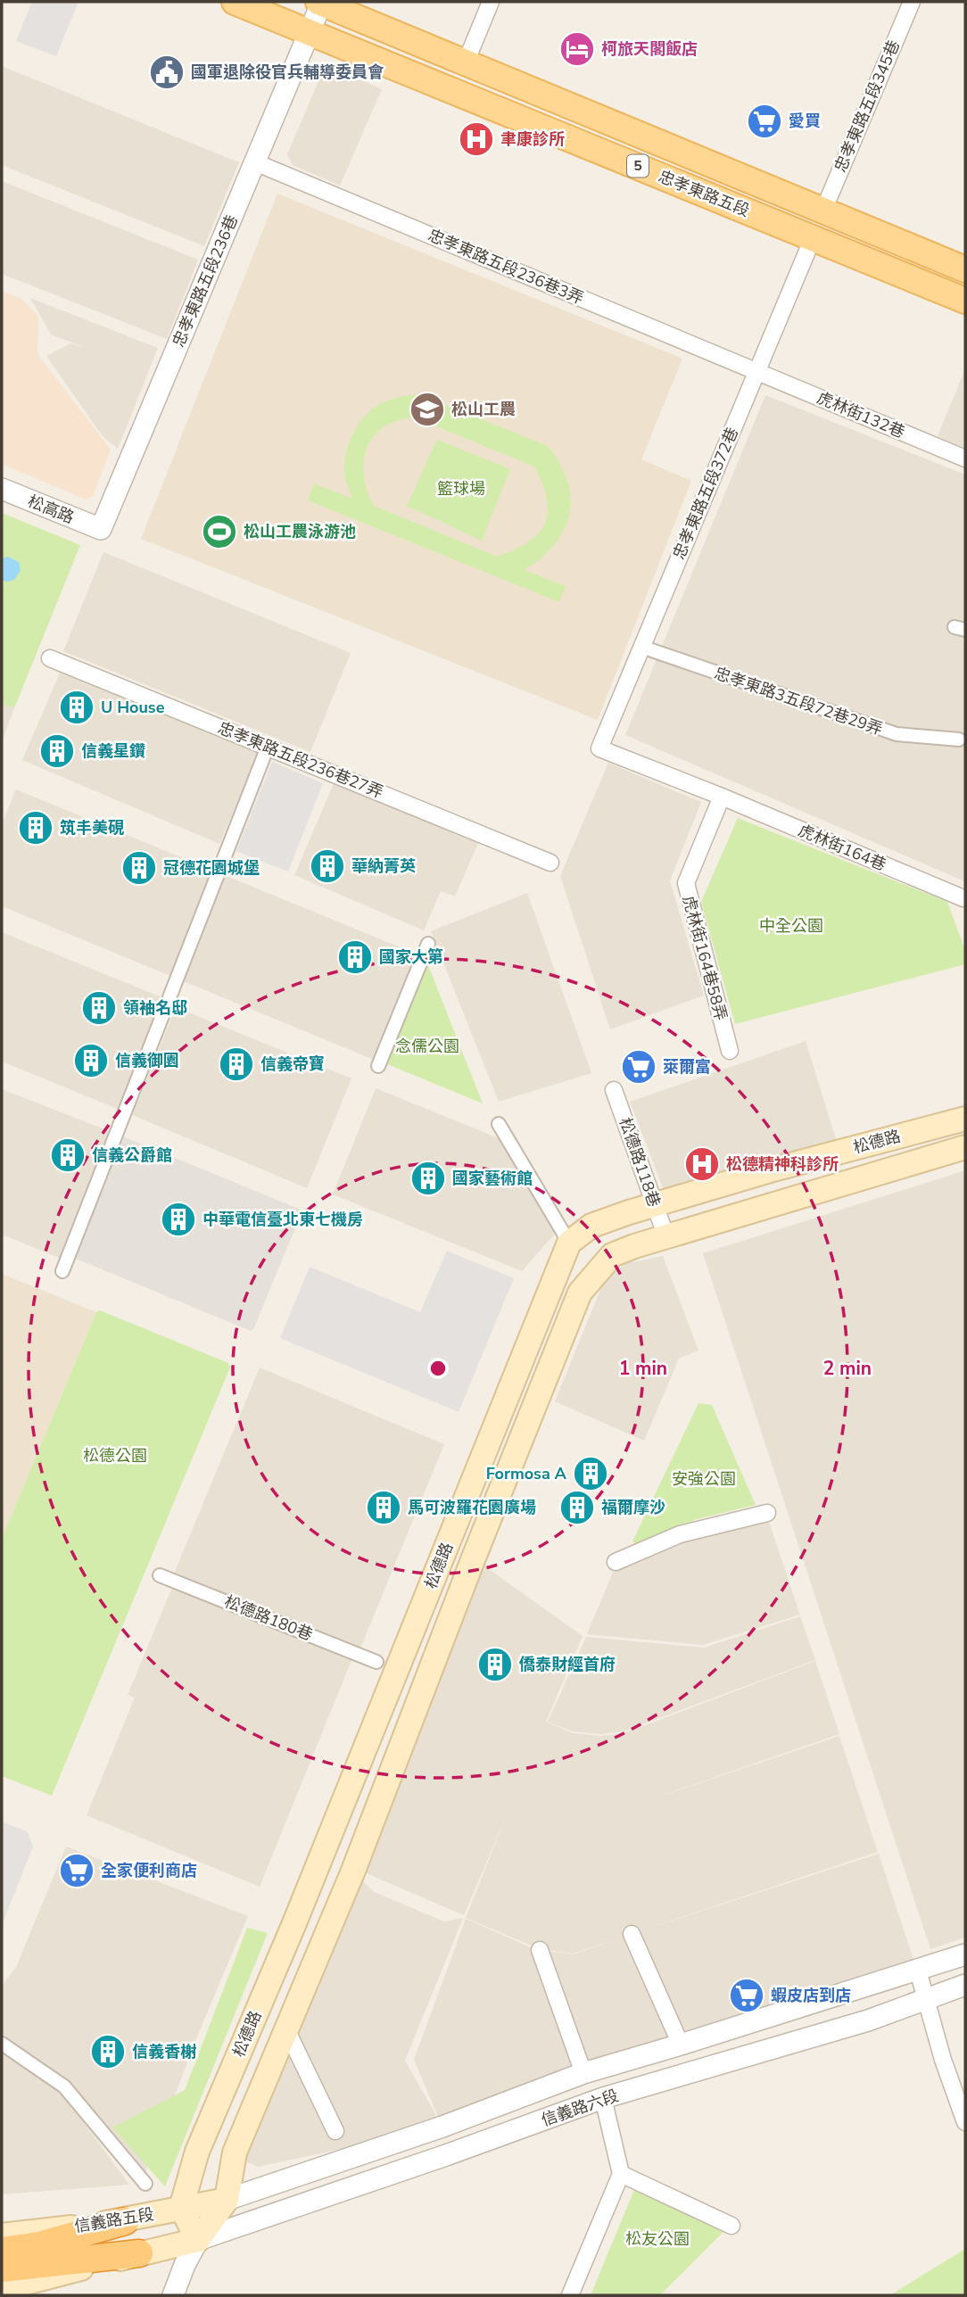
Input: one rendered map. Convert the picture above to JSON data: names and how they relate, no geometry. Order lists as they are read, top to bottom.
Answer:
{
  "streets": {
    "main road": [
      "5",
      "忠孝東路五段",
      "松德路",
      "信義路五段"
    ],
    "street": [
      "忠孝東路五段345巷",
      "忠孝東路五段236巷3弄",
      "忠孝東路五段236巷",
      "虎林街132巷",
      "忠孝東路五段372巷",
      "松高路",
      "忠孝東路3五段72巷29弄",
      "忠孝東路五段236巷27弄",
      "虎林街164巷",
      "虎林街164巷58弄",
      "松德路118巷",
      "松德路180巷",
      "信義路六段"
    ]
  },
  "crossings": [
    ["忠孝東路五段345巷", "忠孝東路五段"],
    ["忠孝東路五段", "忠孝東路五段236巷"],
    ["忠孝東路五段", "忠孝東路五段372巷"],
    ["忠孝東路五段236巷3弄", "忠孝東路五段236巷"],
    ["忠孝東路五段236巷3弄", "虎林街132巷"],
    ["忠孝東路五段236巷3弄", "忠孝東路五段372巷"],
    ["忠孝東路五段236巷", "松高路"],
    ["虎林街132巷", "忠孝東路五段372巷"],
    ["忠孝東路五段372巷", "忠孝東路3五段72巷29弄"],
    ["忠孝東路五段372巷", "虎林街164巷"],
    ["虎林街164巷", "虎林街164巷58弄"],
    ["松德路", "松德路118巷"],
    ["松德路", "信義路六段"],
    ["松德路", "信義路五段"],
    ["信義路六段", "信義路五段"]
  ],
  "parks": [
    "籃球場",
    "中全公園",
    "念儒公園",
    "松德公園",
    "安強公園",
    "松友公園"
  ],
  "places": {
    "hotel": ["柯旅天閣飯店"],
    "public building": ["國軍退除役官兵輔導委員會"],
    "supermarket": [
      "愛買",
      "萊爾富",
      "全家便利商店",
      "蝦皮店到店"
    ],
    "hospital": ["聿康診所", "松德精神科診所"],
    "school or university": ["松山工農"],
    "sports": ["松山工農泳游池"],
    "building": [
      "U House",
      "信義星鑽",
      "筑丰美硯",
      "華納菁英",
      "冠德花園城堡",
      "國家大第",
      "領袖名邸",
      "信義御園",
      "信義帝寶",
      "信義公爵館",
      "國家藝術館",
      "中華電信臺北東七機房",
      "Formosa A",
      "馬可波羅花園廣場",
      "福爾摩沙",
      "僑泰財經首府",
      "信義香榭"
    ]
  },
  "rings": ["1 min", "2 min"]
}
